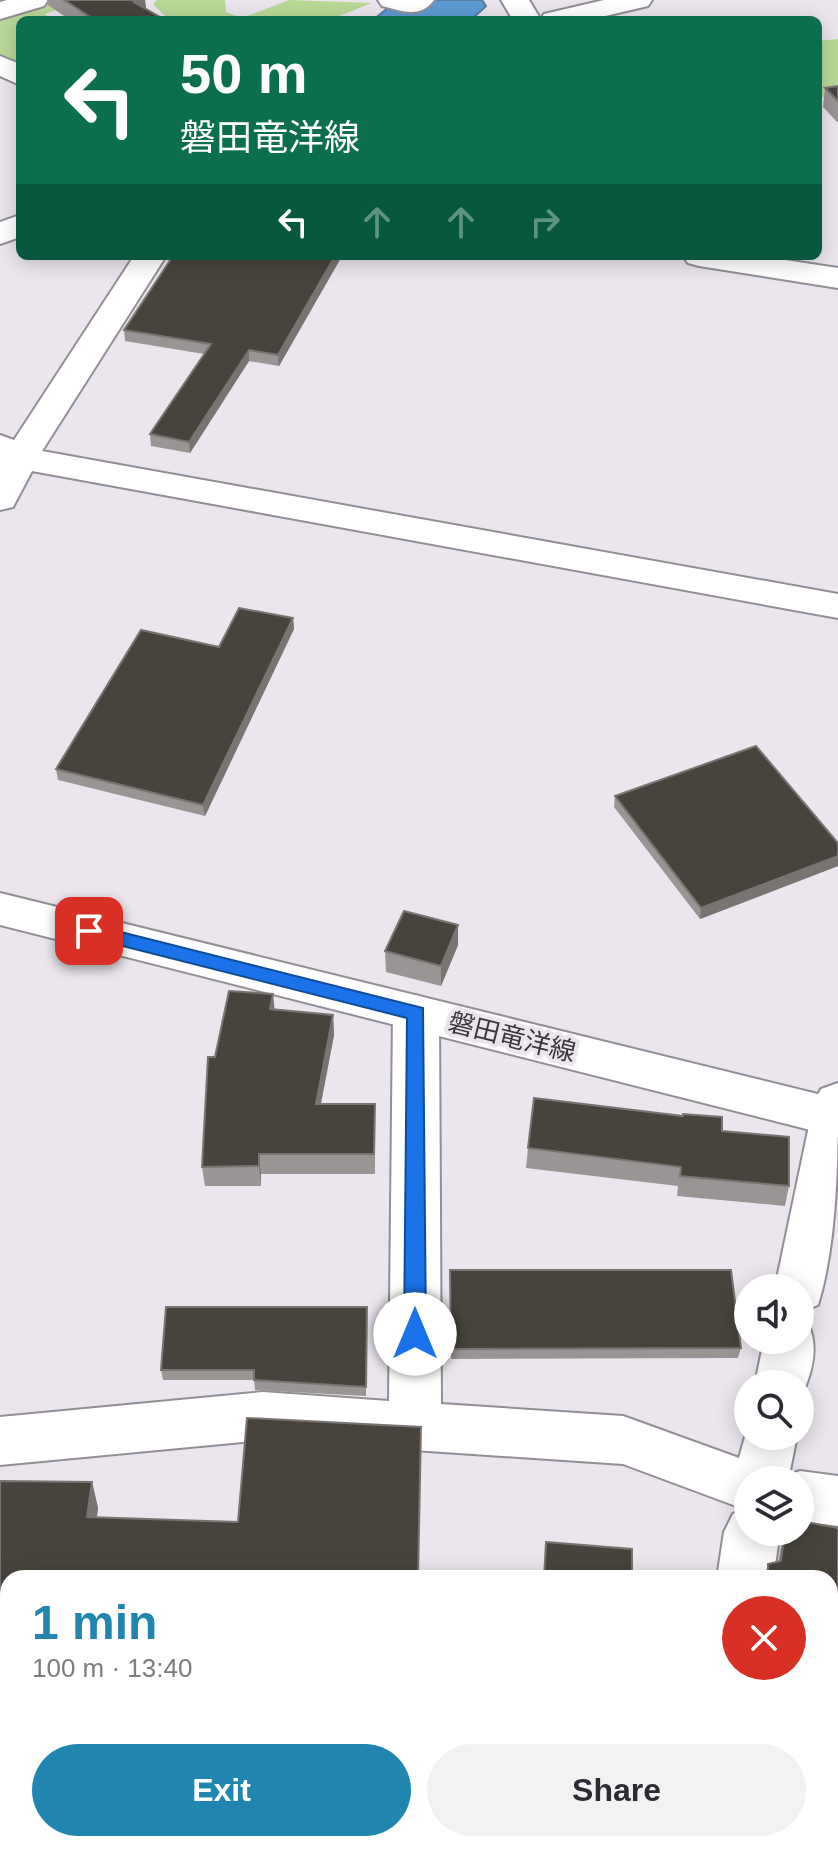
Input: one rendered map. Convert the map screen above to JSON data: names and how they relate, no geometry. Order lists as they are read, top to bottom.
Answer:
{
  "streets": {
    "street": ["磐田竜洋線"]
  },
  "page": {
    "turn": ["50 m", "磐田竜洋線"],
    "heading": ["1 min", "100 m · 13:40"],
    "buttons": ["Exit", "Share"]
  }
}
